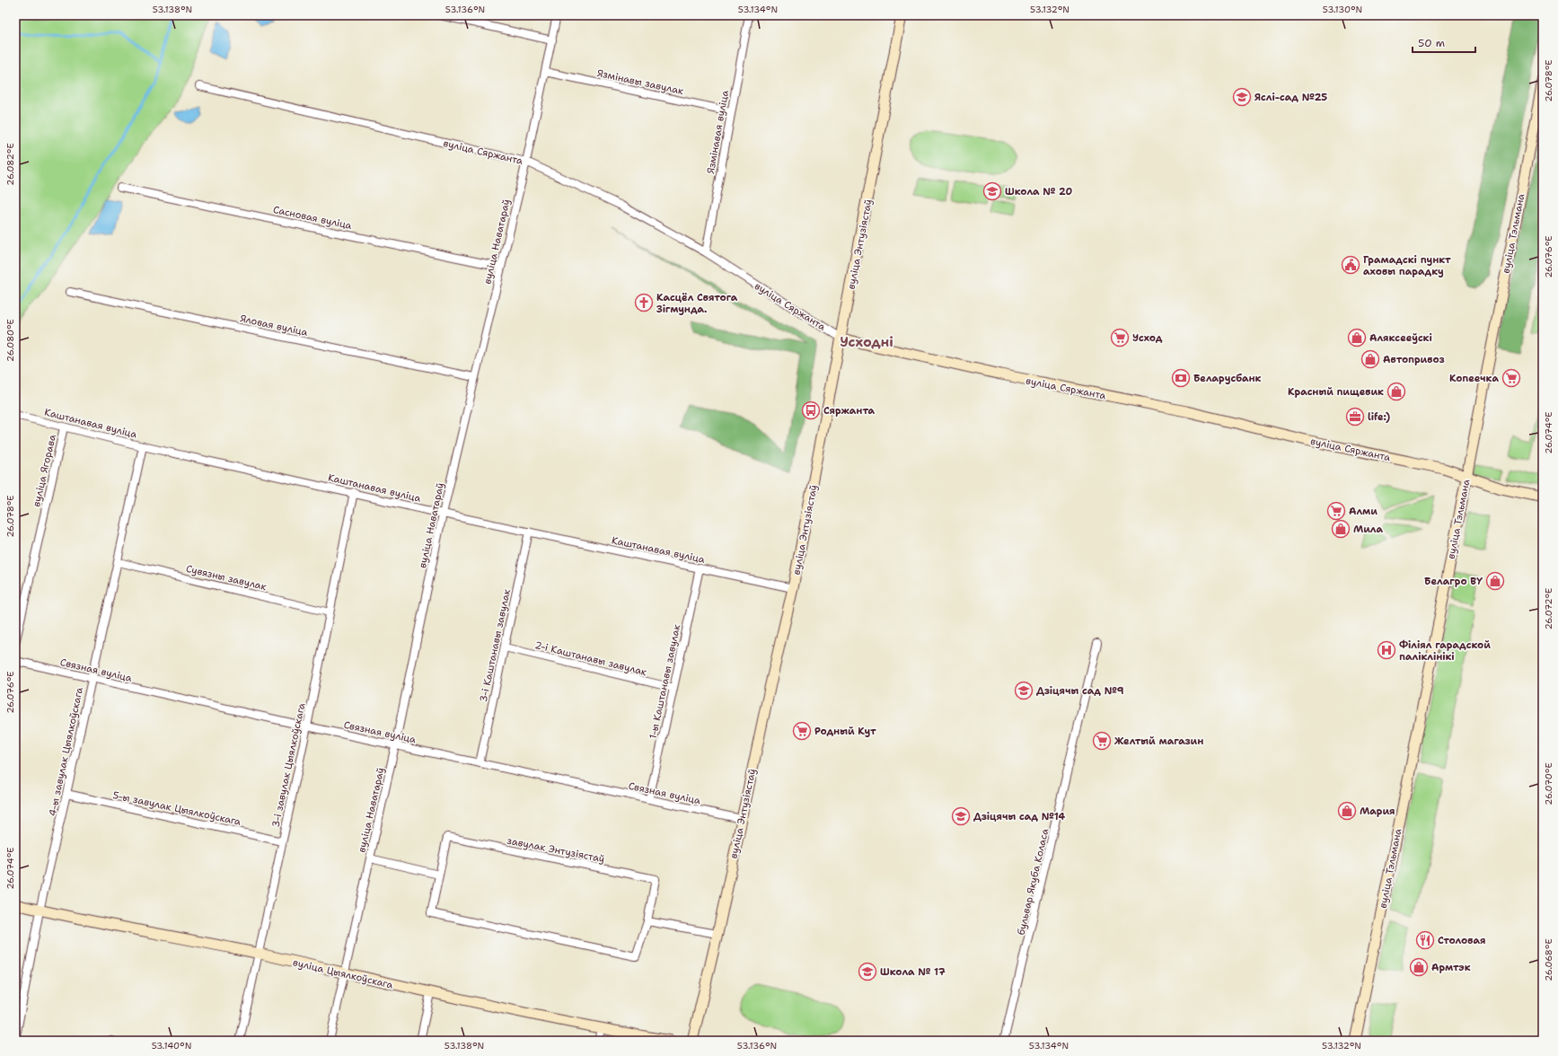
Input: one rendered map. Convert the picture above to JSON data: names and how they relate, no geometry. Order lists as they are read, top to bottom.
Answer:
{
  "streets": {
    "main road": [
      "вуліца Сяржанта",
      "вуліца Тэльмана",
      "вуліца Энтузіястаў",
      "вуліца Цыялкоўскага"
    ],
    "street": [
      "Язмінавы завулак",
      "Язмінавая вуліца",
      "Сасновая вуліца",
      "вуліца Наватараў",
      "Яловая вуліца",
      "Каштанавая вуліца",
      "вуліца Ягорава",
      "Сувязны завулак",
      "3-і Каштанавы завулак",
      "2-і Каштанавы завулак",
      "Связная вуліца",
      "1-ы Каштанавы завулак",
      "4-ы завулак Цыялкоўскага",
      "3-і завулак Цыялкоўскага",
      "5-ы завулак Цыялкоўскага",
      "завулак Энтузіястаў",
      "бульвар Якуба Коласа"
    ]
  },
  "crossings": [
    ["Язмінавы завулак", "Язмінавая вуліца"],
    ["Язмінавы завулак", "вуліца Наватараў"],
    ["Язмінавая вуліца", "вуліца Сяржанта"],
    ["вуліца Сяржанта", "вуліца Тэльмана"],
    ["вуліца Сяржанта", "вуліца Наватараў"],
    ["вуліца Сяржанта", "вуліца Энтузіястаў"],
    ["Сасновая вуліца", "вуліца Наватараў"],
    ["вуліца Наватараў", "Яловая вуліца"],
    ["вуліца Наватараў", "Каштанавая вуліца"],
    ["вуліца Наватараў", "Связная вуліца"],
    ["вуліца Наватараў", "вуліца Цыялкоўскага"],
    ["вуліца Энтузіястаў", "Каштанавая вуліца"],
    ["вуліца Энтузіястаў", "Связная вуліца"],
    ["Каштанавая вуліца", "вуліца Ягорава"],
    ["Каштанавая вуліца", "3-і Каштанавы завулак"],
    ["Каштанавая вуліца", "1-ы Каштанавы завулак"],
    ["Каштанавая вуліца", "4-ы завулак Цыялкоўскага"],
    ["Каштанавая вуліца", "3-і завулак Цыялкоўскага"],
    ["Сувязны завулак", "4-ы завулак Цыялкоўскага"],
    ["Сувязны завулак", "3-і завулак Цыялкоўскага"],
    ["3-і Каштанавы завулак", "2-і Каштанавы завулак"],
    ["3-і Каштанавы завулак", "Связная вуліца"],
    ["2-і Каштанавы завулак", "1-ы Каштанавы завулак"],
    ["Связная вуліца", "1-ы Каштанавы завулак"],
    ["Связная вуліца", "4-ы завулак Цыялкоўскага"],
    ["Связная вуліца", "3-і завулак Цыялкоўскага"],
    ["4-ы завулак Цыялкоўскага", "5-ы завулак Цыялкоўскага"],
    ["4-ы завулак Цыялкоўскага", "вуліца Цыялкоўскага"],
    ["3-і завулак Цыялкоўскага", "5-ы завулак Цыялкоўскага"],
    ["3-і завулак Цыялкоўскага", "вуліца Цыялкоўскага"]
  ],
  "districts": ["Усходні"],
  "places": {
    "school or university": [
      "Яслі-сад №25",
      "Школа № 20",
      "Дзіцячы сад №9",
      "Дзіцячы сад №14",
      "Школа № 17"
    ],
    "public building": ["Грамадскі пункт аховы парадку"],
    "church": ["Касцёл Святога Зігмунда."],
    "supermarket": [
      "Усход",
      "Копеечка",
      "Алми",
      "Родный Кут",
      "Желтый магазин"
    ],
    "shop": [
      "Аляксееўскі",
      "Автопривоз",
      "Красный пищевик",
      "Мила",
      "Белагро BY",
      "Мария",
      "Армтэк"
    ],
    "bank": ["Беларусбанк"],
    "bus stop": ["Сяржанта"],
    "office": ["life:)"],
    "hospital": ["Філіял гарадской паліклінікі"],
    "restaurant": ["Столовая"]
  },
  "scale_bar": "50 m",
  "coordinates": [
    "53.138°N",
    "53.136°N",
    "53.134°N",
    "53.132°N",
    "53.130°N",
    "26.078°E",
    "26.082°E",
    "26.076°E",
    "26.080°E",
    "26.074°E",
    "26.072°E",
    "26.070°E",
    "26.068°E",
    "53.140°N"
  ]
}
